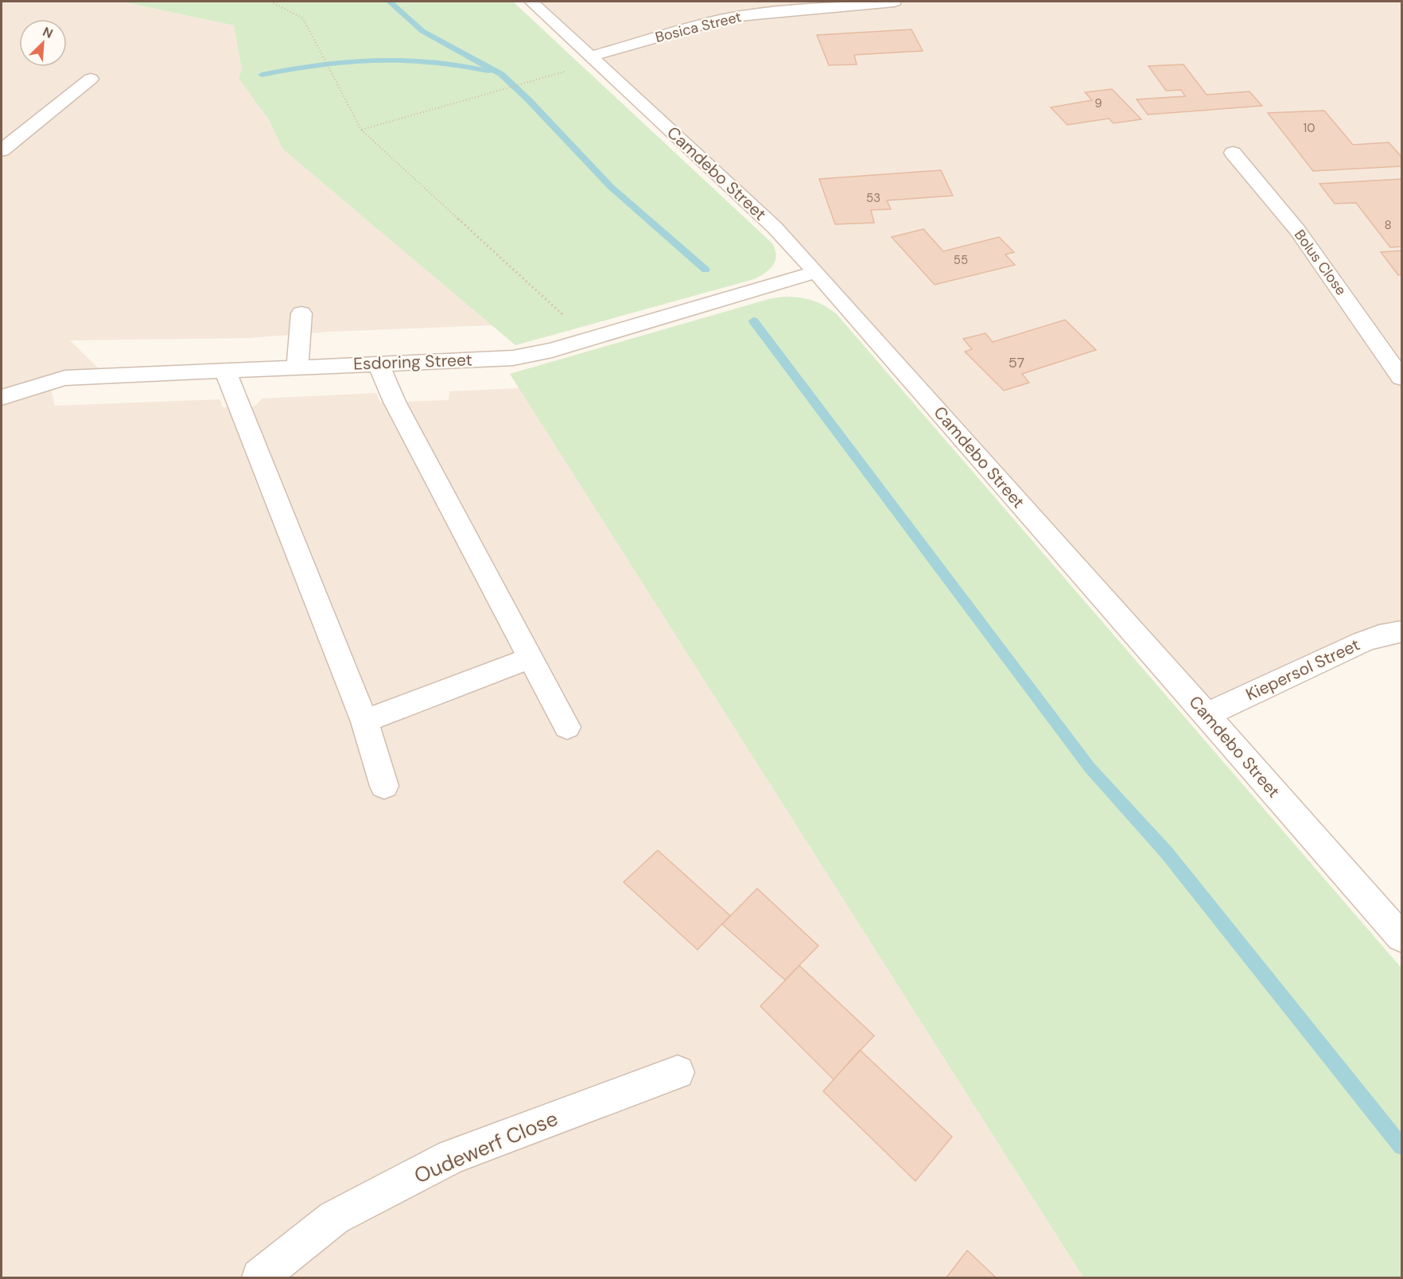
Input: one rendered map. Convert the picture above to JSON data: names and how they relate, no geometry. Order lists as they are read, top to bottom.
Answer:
{
  "streets": {
    "street": [
      "Bosica Street",
      "Camdebo Street",
      "Bolus Close",
      "Esdoring Street",
      "Kiepersol Street",
      "Oudewerf Close"
    ]
  },
  "crossings": [
    ["Bosica Street", "Camdebo Street"],
    ["Camdebo Street", "Esdoring Street"],
    ["Camdebo Street", "Kiepersol Street"]
  ],
  "house_numbers": [
    "9",
    "10",
    "53",
    "8",
    "55",
    "57"
  ],
  "north": "top right"
}
